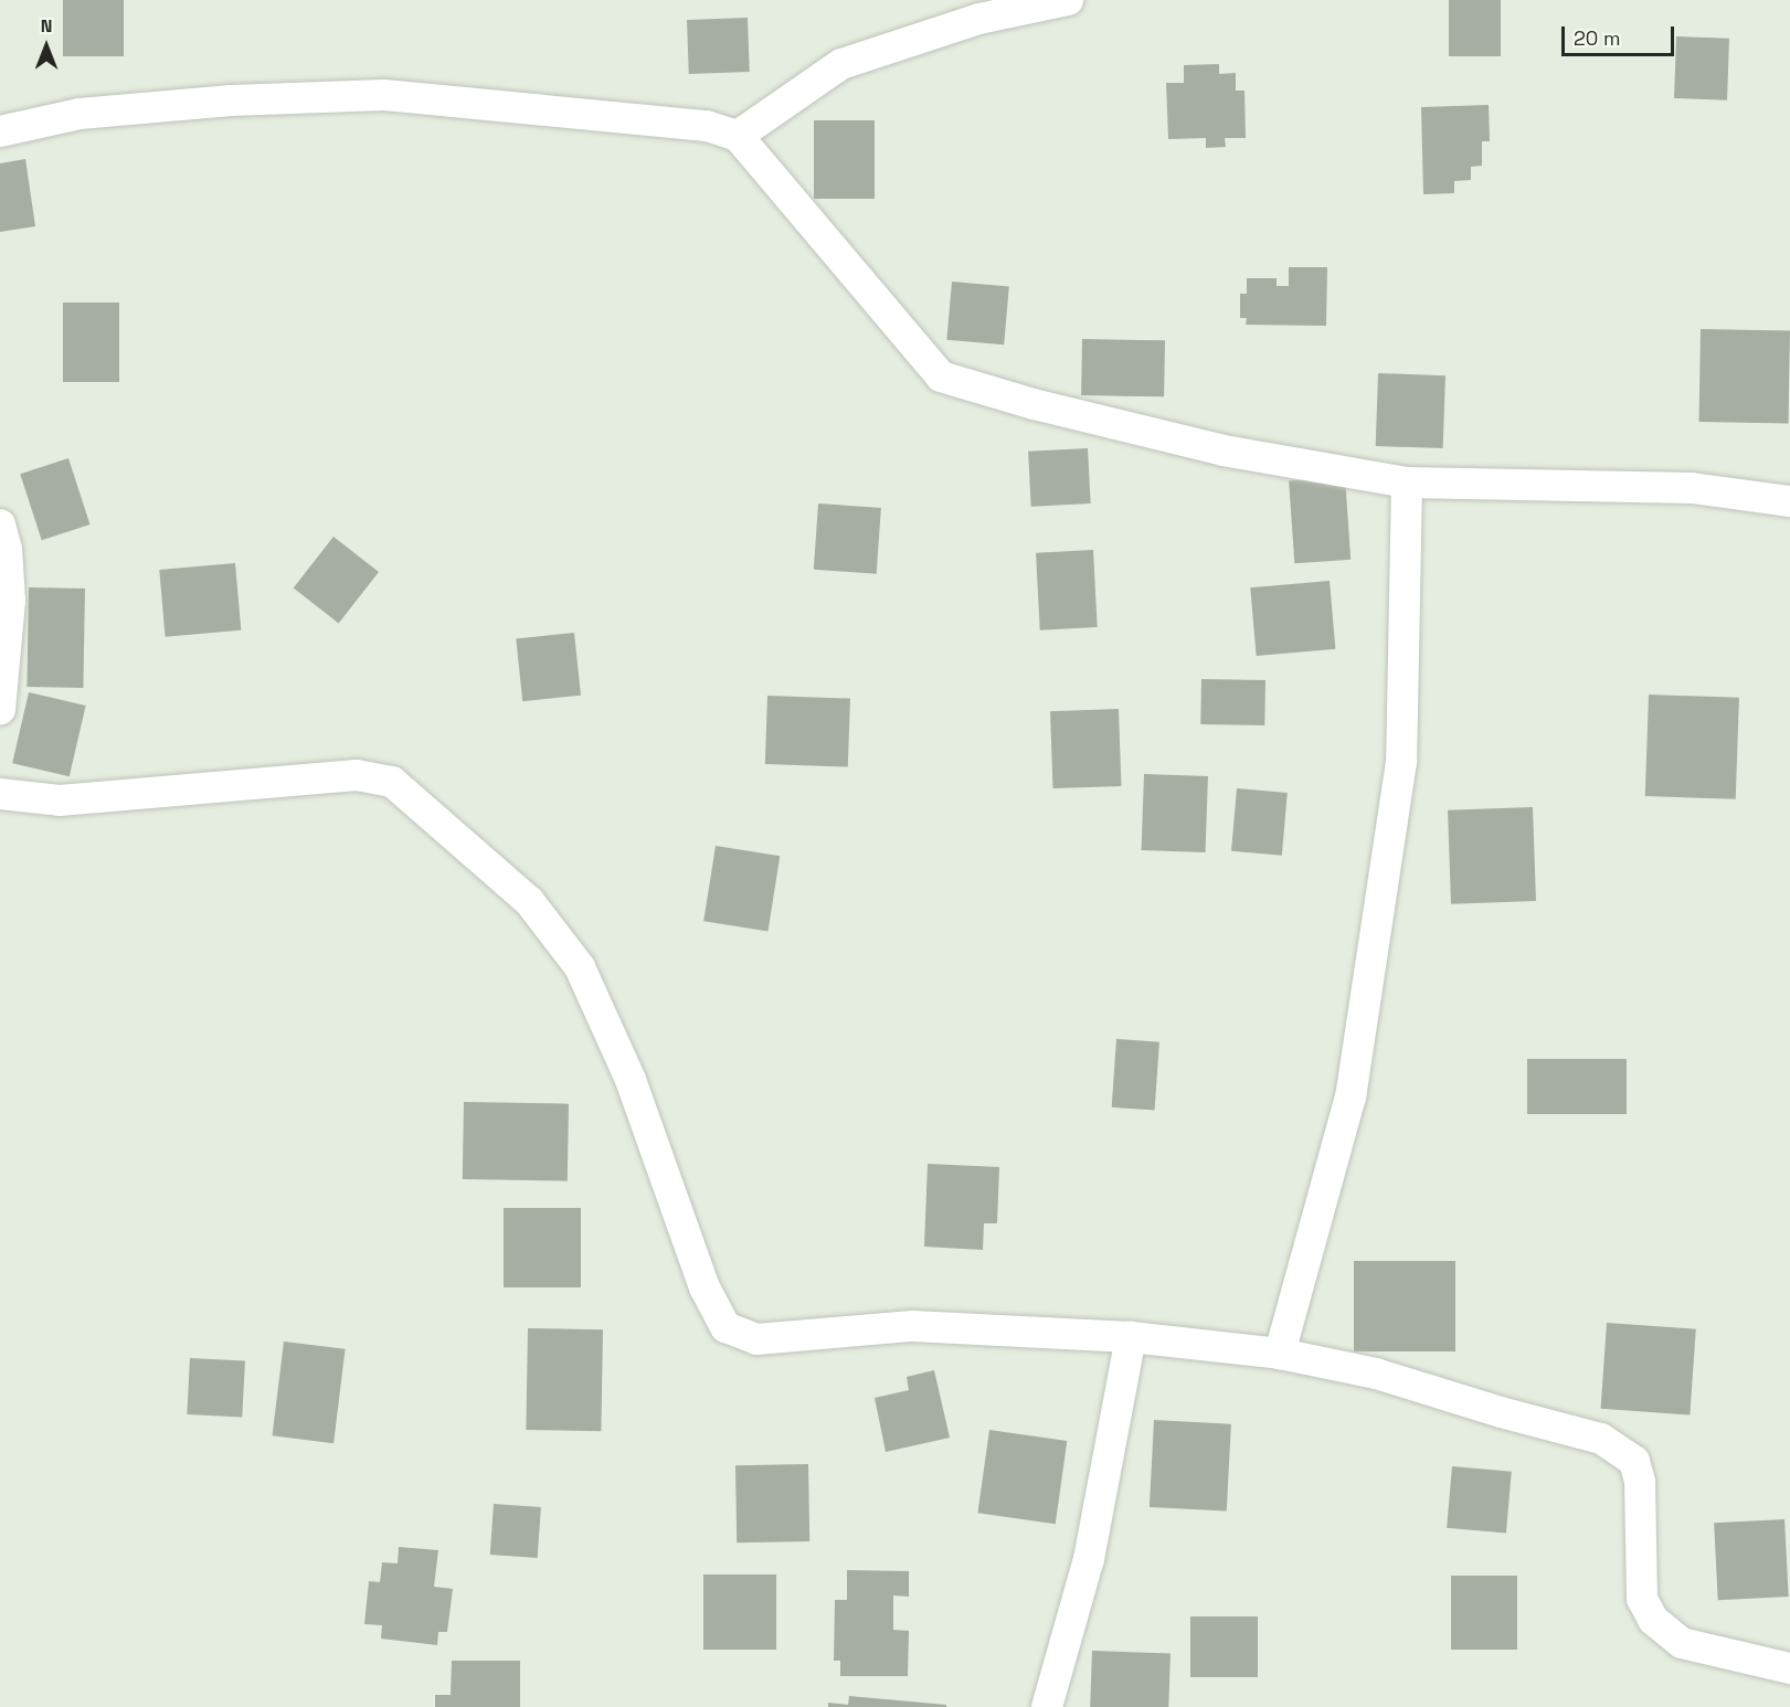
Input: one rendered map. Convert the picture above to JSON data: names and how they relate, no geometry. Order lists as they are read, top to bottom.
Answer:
{
  "scale_bar": "20 m",
  "north": "top"
}
